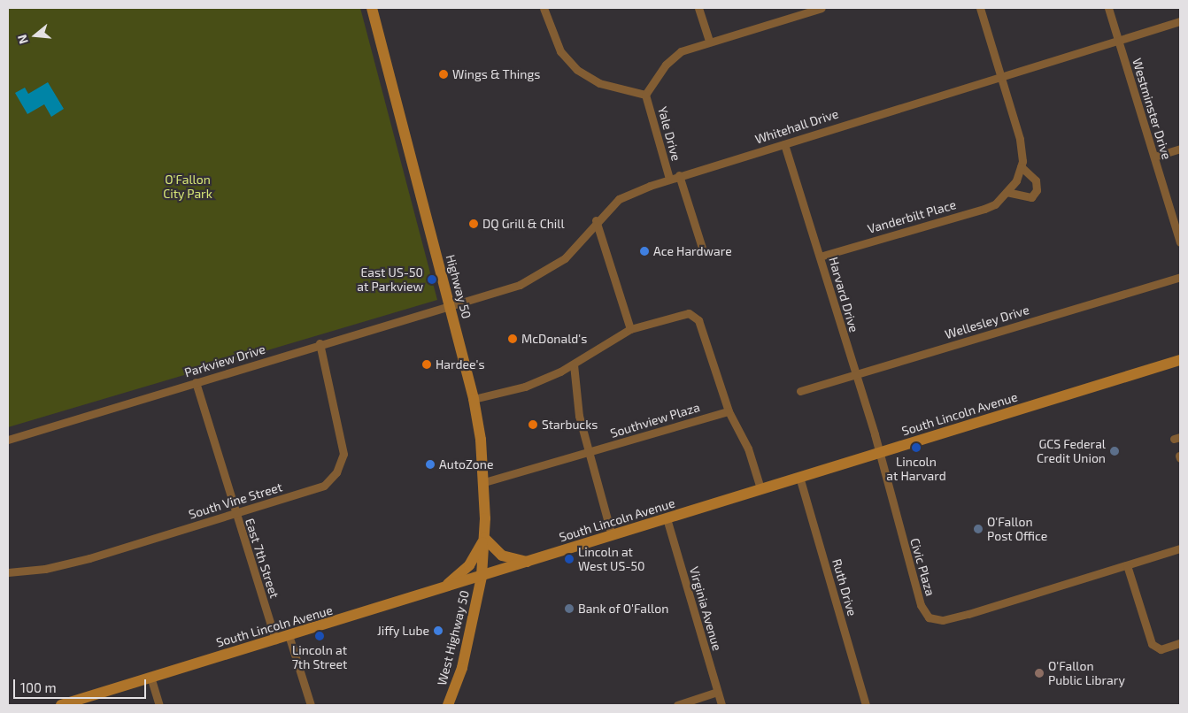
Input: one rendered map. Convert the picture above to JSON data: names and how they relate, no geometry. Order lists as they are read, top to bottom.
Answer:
{
  "streets": {
    "main road": ["Highway 50", "South Lincoln Avenue", "West Highway 50"],
    "street": [
      "Westminster Drive",
      "Whitehall Drive",
      "Yale Drive",
      "Vanderbilt Place",
      "Harvard Drive",
      "Wellesley Drive",
      "Parkview Drive",
      "Southview Plaza",
      "South Vine Street",
      "East 7th Street",
      "Civic Plaza",
      "Ruth Drive",
      "Virginia Avenue"
    ]
  },
  "crossings": [
    ["Westminster Drive", "Whitehall Drive"],
    ["Whitehall Drive", "Yale Drive"],
    ["Whitehall Drive", "Vanderbilt Place"],
    ["Whitehall Drive", "Highway 50"],
    ["Whitehall Drive", "Harvard Drive"],
    ["Whitehall Drive", "Parkview Drive"],
    ["Vanderbilt Place", "Harvard Drive"],
    ["Highway 50", "Parkview Drive"],
    ["Highway 50", "South Lincoln Avenue"],
    ["Highway 50", "Southview Plaza"],
    ["Highway 50", "West Highway 50"],
    ["Harvard Drive", "Wellesley Drive"],
    ["Harvard Drive", "South Lincoln Avenue"],
    ["Harvard Drive", "Civic Plaza"],
    ["Parkview Drive", "South Vine Street"],
    ["Parkview Drive", "East 7th Street"],
    ["South Lincoln Avenue", "East 7th Street"],
    ["South Lincoln Avenue", "Civic Plaza"],
    ["South Lincoln Avenue", "Ruth Drive"],
    ["South Lincoln Avenue", "Virginia Avenue"],
    ["South Lincoln Avenue", "West Highway 50"],
    ["South Vine Street", "East 7th Street"]
  ],
  "parks": ["O'Fallon City Park"],
  "places": [
    "Wings & Things",
    "DQ Grill & Chill",
    "Ace Hardware",
    "East US-50 at Parkview",
    "McDonald's",
    "Hardee's",
    "Starbucks",
    "Lincoln at Harvard",
    "GCS Federal Credit Union",
    "AutoZone",
    "O'Fallon Post Office",
    "Lincoln at West US-50",
    "Bank of O'Fallon",
    "Jiffy Lube",
    "Lincoln at 7th Street",
    "O'Fallon Public Library"
  ],
  "scale_bar": "100 m",
  "north": "left"
}
